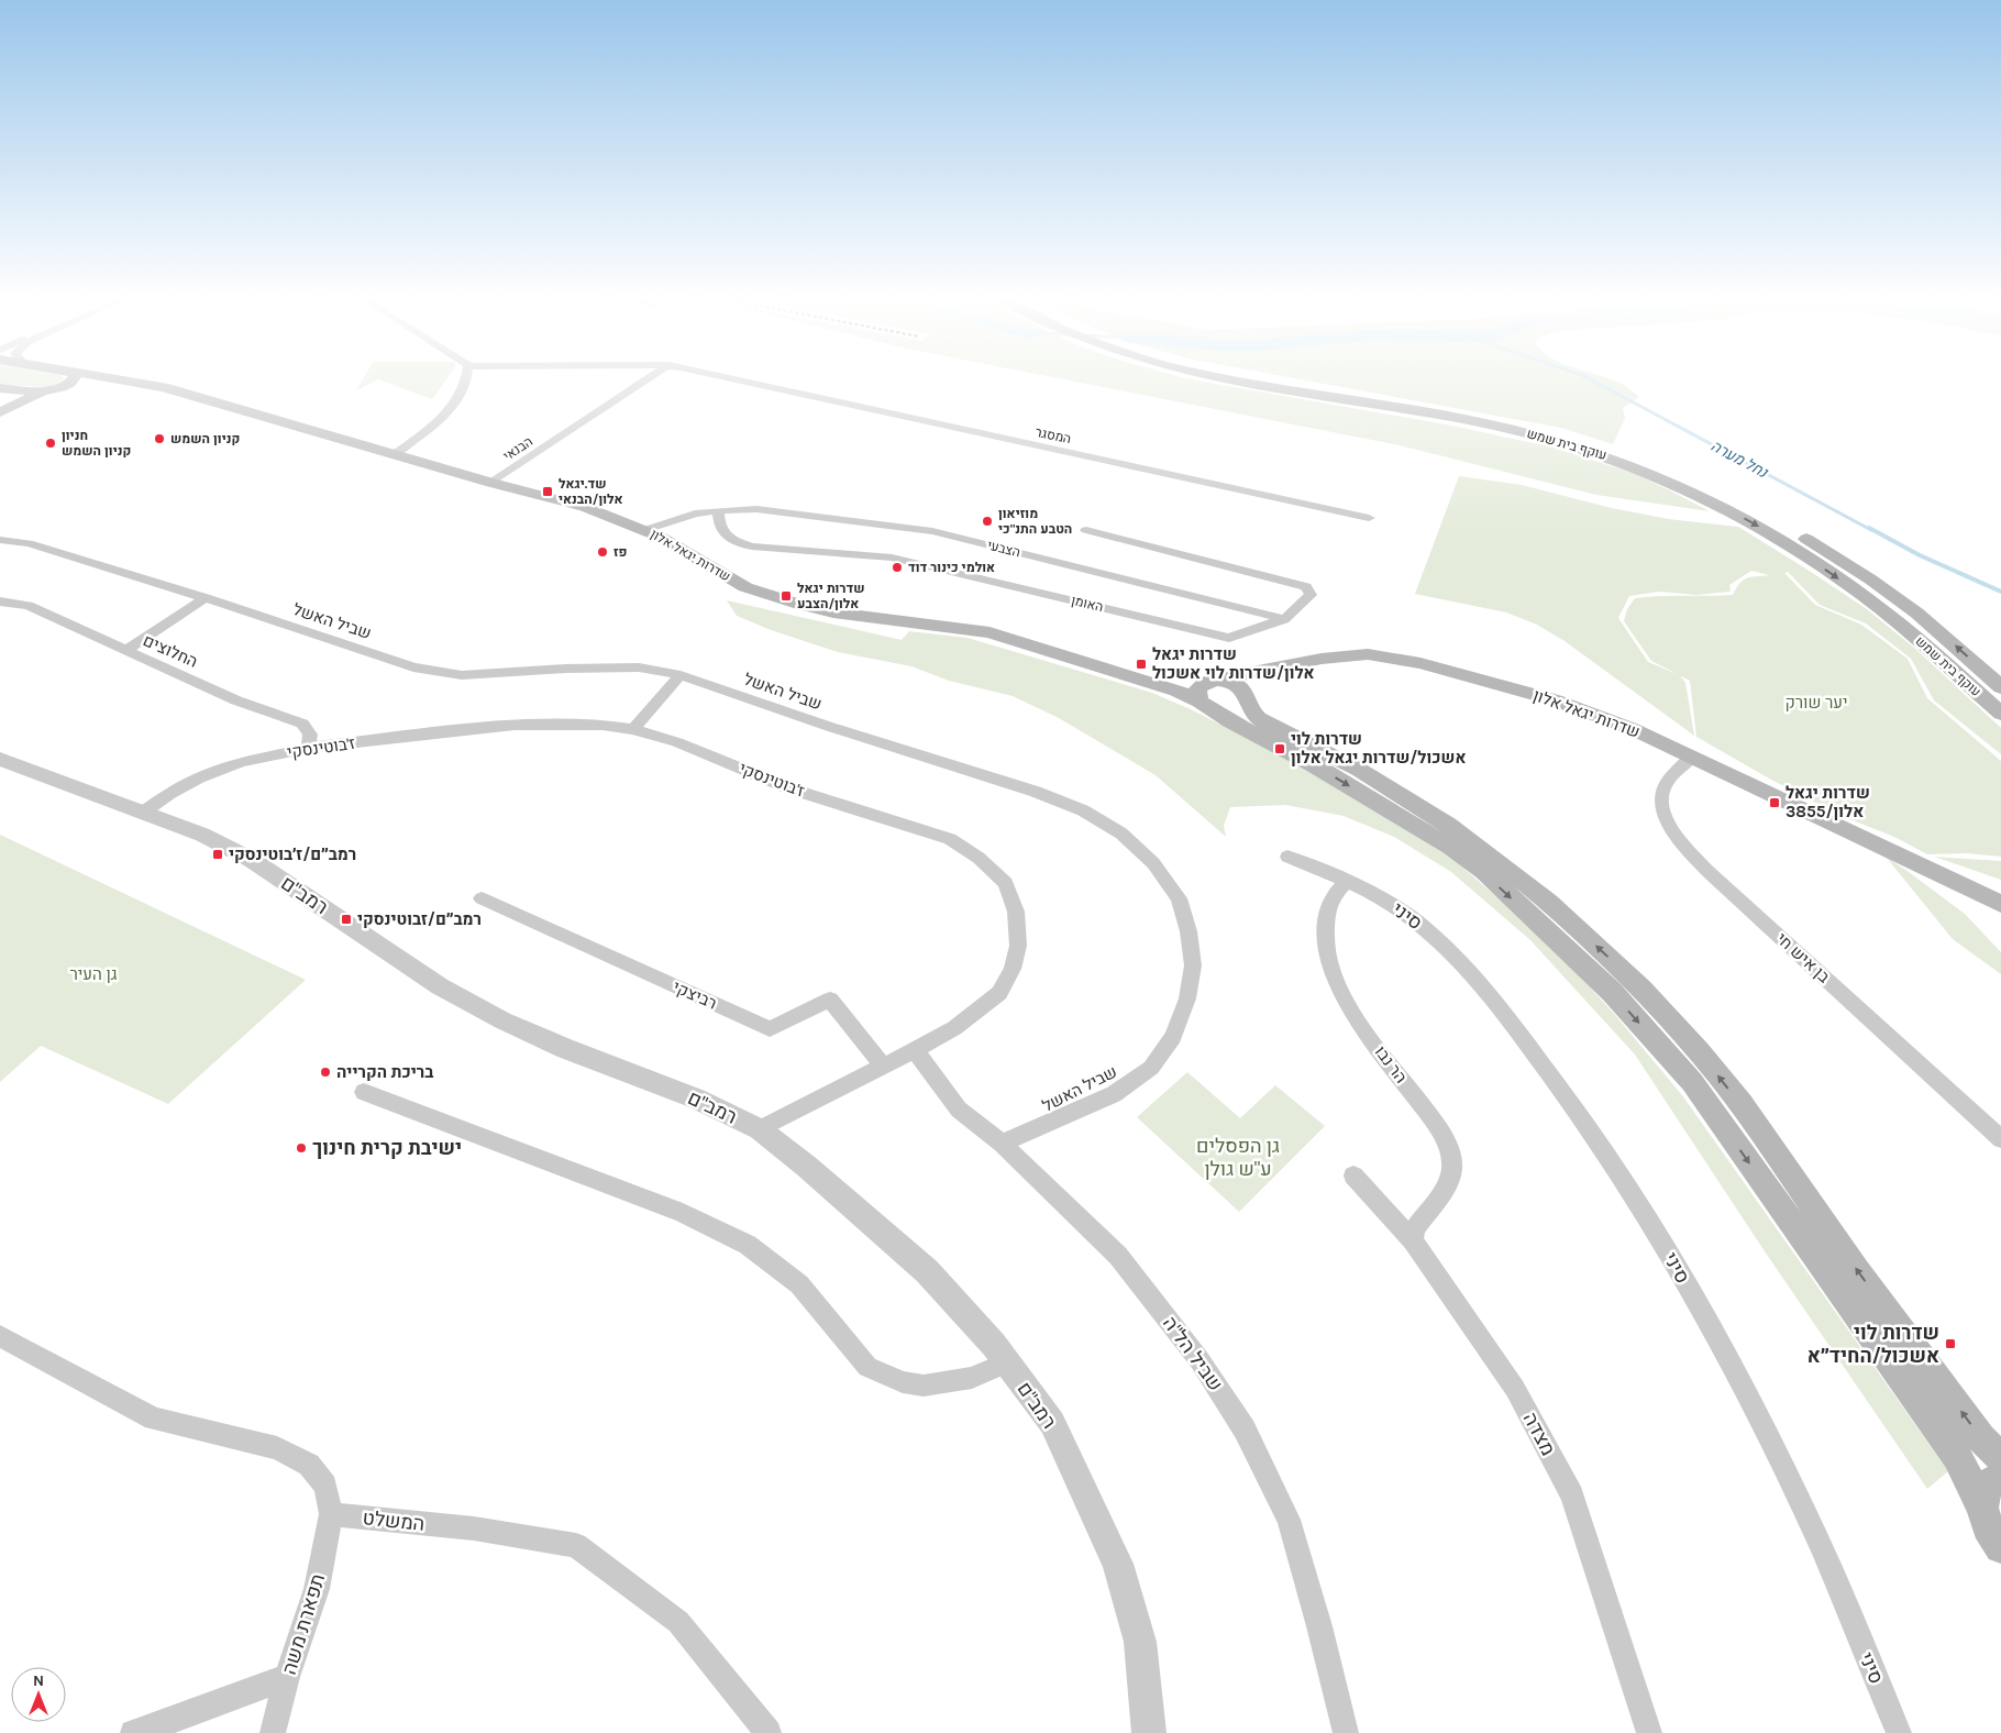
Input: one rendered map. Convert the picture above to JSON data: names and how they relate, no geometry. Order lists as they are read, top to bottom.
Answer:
{
  "streets": {
    "main road": ["עוקף בית שמש", "שדרות יגאל אלון"],
    "street": [
      "המסגר",
      "הבנאי",
      "הצבעי",
      "האומן",
      "שביל האשל",
      "החלוצים",
      "ז'בוטינסקי",
      "רמב\"ם",
      "סיני",
      "בן איש חי",
      "רביצקי",
      "הר נבו",
      "שביל הל\"ה",
      "מצדה",
      "המשלט",
      "תפארת משה"
    ]
  },
  "crossings": [
    ["הבנאי", "שדרות יגאל אלון"],
    ["הצבעי", "האומן"],
    ["שדרות יגאל אלון", "בן איש חי"],
    ["שביל האשל", "שביל הל\"ה"],
    ["החלוצים", "ז'בוטינסקי"],
    ["ז'בוטינסקי", "רמב\"ם"],
    ["ז'בוטינסקי", "רביצקי"],
    ["ז'בוטינסקי", "שביל הל\"ה"],
    ["סיני", "הר נבו"],
    ["הר נבו", "מצדה"],
    ["המשלט", "תפארת משה"]
  ],
  "water": ["נחל מערה"],
  "parks": ["יער שורק", "גן העיר", "גן הפסלים ע\"ש גולן"],
  "places": {
    "other": [
      "קניון השמש",
      "חניון קניון השמש",
      "מוזיאון הטבע התנ\"כי",
      "פז",
      "אולמי כינור דוד",
      "בריכת הקרייה",
      "ישיבת קרית חינוך"
    ],
    "transit": [
      "שד.יגאל אלון/הבנאי",
      "שדרות יגאל אלון/הצבע",
      "שדרות יגאל אלון/שדרות לוי אשכול",
      "שדרות לוי אשכול/שדרות יגאל אלון",
      "שדרות יגאל אלון/3855",
      "רמב״ם/ז׳בוטינסקי",
      "רמב״ם/זבוטינסקי",
      "שדרות לוי אשכול/החיד״א"
    ]
  },
  "north": "top"
}
